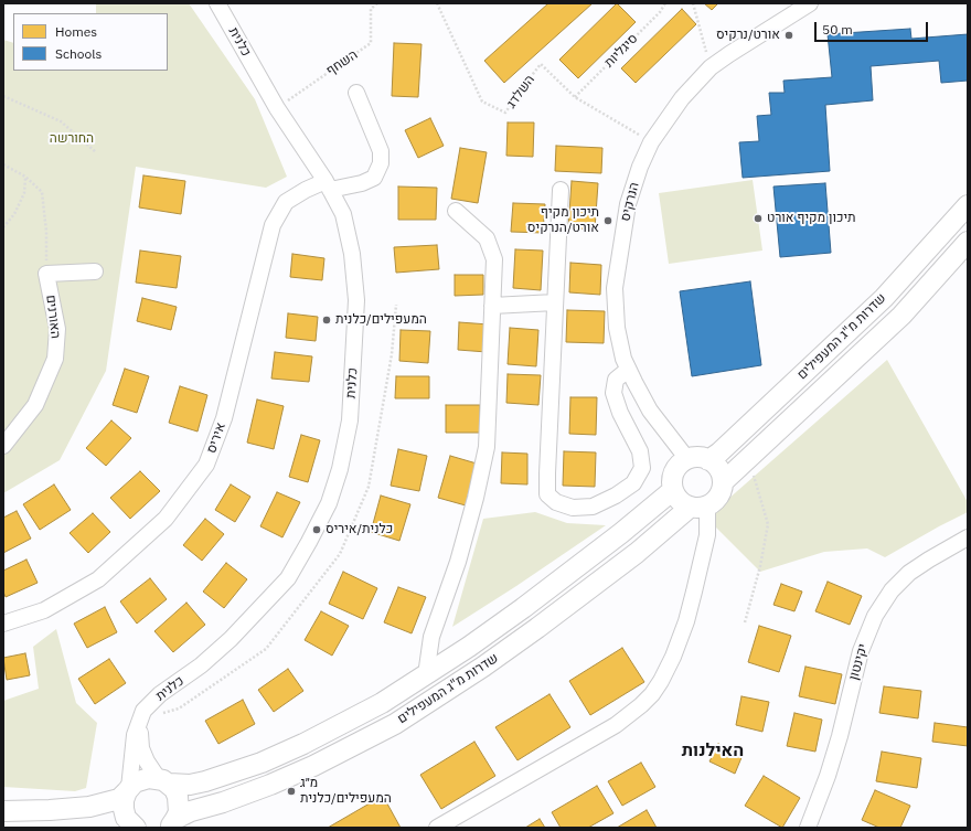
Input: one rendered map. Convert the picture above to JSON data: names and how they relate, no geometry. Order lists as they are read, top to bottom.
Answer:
{
  "streets": {
    "main road": ["שדרות מ\"ג המעפילים"],
    "street": [
      "כלנית",
      "הנרקיס",
      "האורנים",
      "איריס",
      "יקינטון"
    ],
    "path": ["סיגליות", "השחף", "השלדג"]
  },
  "crossings": [
    ["כלנית", "השחף"],
    ["כלנית", "שדרות מ\"ג המעפילים"],
    ["כלנית", "איריס"],
    ["סיגליות", "השלדג"],
    ["הנרקיס", "שדרות מ\"ג המעפילים"]
  ],
  "districts": ["האילנות"],
  "parks": ["החורשה"],
  "places": [
    "אורט/נרקיס",
    "תיכון מקיף אורט",
    "תיכון מקיף אורט/הנרקיס",
    "המעפילים/כלנית",
    "כלנית/איריס",
    "מ״ג המעפילים/כלנית"
  ],
  "legend": ["Homes", "Schools"],
  "scale_bar": "50 m"
}
